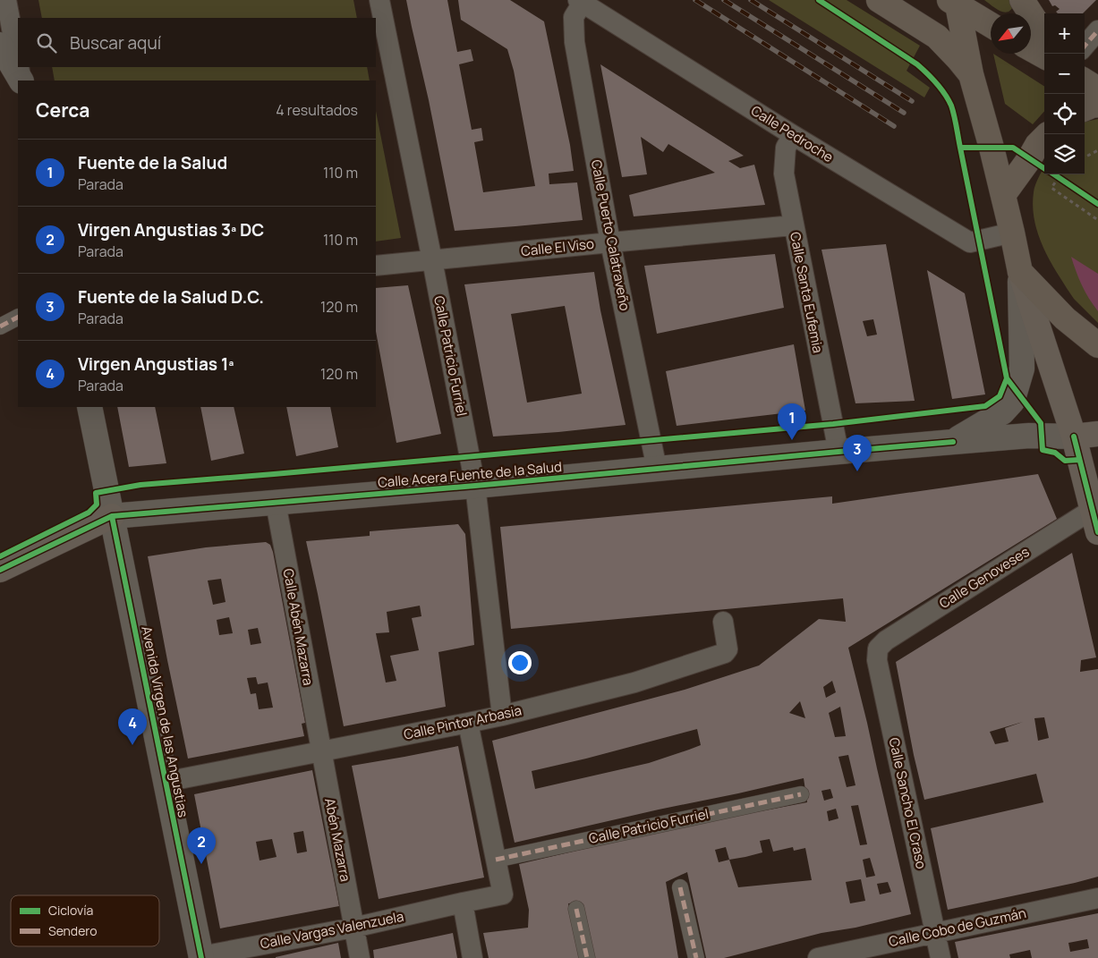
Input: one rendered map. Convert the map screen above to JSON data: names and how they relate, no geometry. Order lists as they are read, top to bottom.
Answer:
{
  "streets": {
    "main road": ["Calle Acera Fuente de la Salud"],
    "street": [
      "Calle Pedroche",
      "Calle Puerto Calatraveño",
      "Calle El Viso",
      "Calle Santa Eufemia",
      "Calle Patricio Furriel",
      "Calle Genoveses",
      "Calle Abén Mazarra",
      "Avenida Virgen de las Angustias",
      "Calle Pintor Arbasia",
      "Calle Sancho El Craso",
      "Abén Mazarra",
      "Calle Cobo de Guzmán",
      "Calle Vargas Valenzuela"
    ]
  },
  "crossings": [
    ["Calle Pedroche", "Calle Puerto Calatraveño"],
    ["Calle Pedroche", "Calle Santa Eufemia"],
    ["Calle Puerto Calatraveño", "Calle El Viso"],
    ["Calle Puerto Calatraveño", "Calle Acera Fuente de la Salud"],
    ["Calle El Viso", "Calle Santa Eufemia"],
    ["Calle El Viso", "Calle Patricio Furriel"],
    ["Calle Santa Eufemia", "Calle Acera Fuente de la Salud"],
    ["Calle Patricio Furriel", "Calle Acera Fuente de la Salud"],
    ["Calle Patricio Furriel", "Calle Pintor Arbasia"],
    ["Calle Acera Fuente de la Salud", "Calle Abén Mazarra"],
    ["Calle Acera Fuente de la Salud", "Avenida Virgen de las Angustias"],
    ["Calle Genoveses", "Calle Sancho El Craso"],
    ["Calle Abén Mazarra", "Calle Pintor Arbasia"],
    ["Calle Abén Mazarra", "Abén Mazarra"],
    ["Avenida Virgen de las Angustias", "Calle Pintor Arbasia"],
    ["Avenida Virgen de las Angustias", "Calle Vargas Valenzuela"],
    ["Calle Pintor Arbasia", "Abén Mazarra"],
    ["Calle Sancho El Craso", "Calle Cobo de Guzmán"],
    ["Abén Mazarra", "Calle Vargas Valenzuela"]
  ],
  "legend": ["Ciclovía", "Sendero"],
  "north": "bottom left",
  "page": {
    "map_buttons": ["+", "−"],
    "search": "Buscar aquí",
    "heading": ["Cerca", "4 resultados"],
    "list": [
      {
        "mark": "1",
        "name": "Fuente de la Salud",
        "note": "Parada",
        "value": "110 m"
      },
      {
        "mark": "2",
        "name": "Virgen Angustias 3ª DC",
        "note": "Parada",
        "value": "110 m"
      },
      {
        "mark": "3",
        "name": "Fuente de la Salud D.C.",
        "note": "Parada",
        "value": "120 m"
      },
      {
        "mark": "4",
        "name": "Virgen Angustias 1ª",
        "note": "Parada",
        "value": "120 m"
      }
    ],
    "pins": [
      "1",
      "3",
      "4",
      "2"
    ]
  }
}
